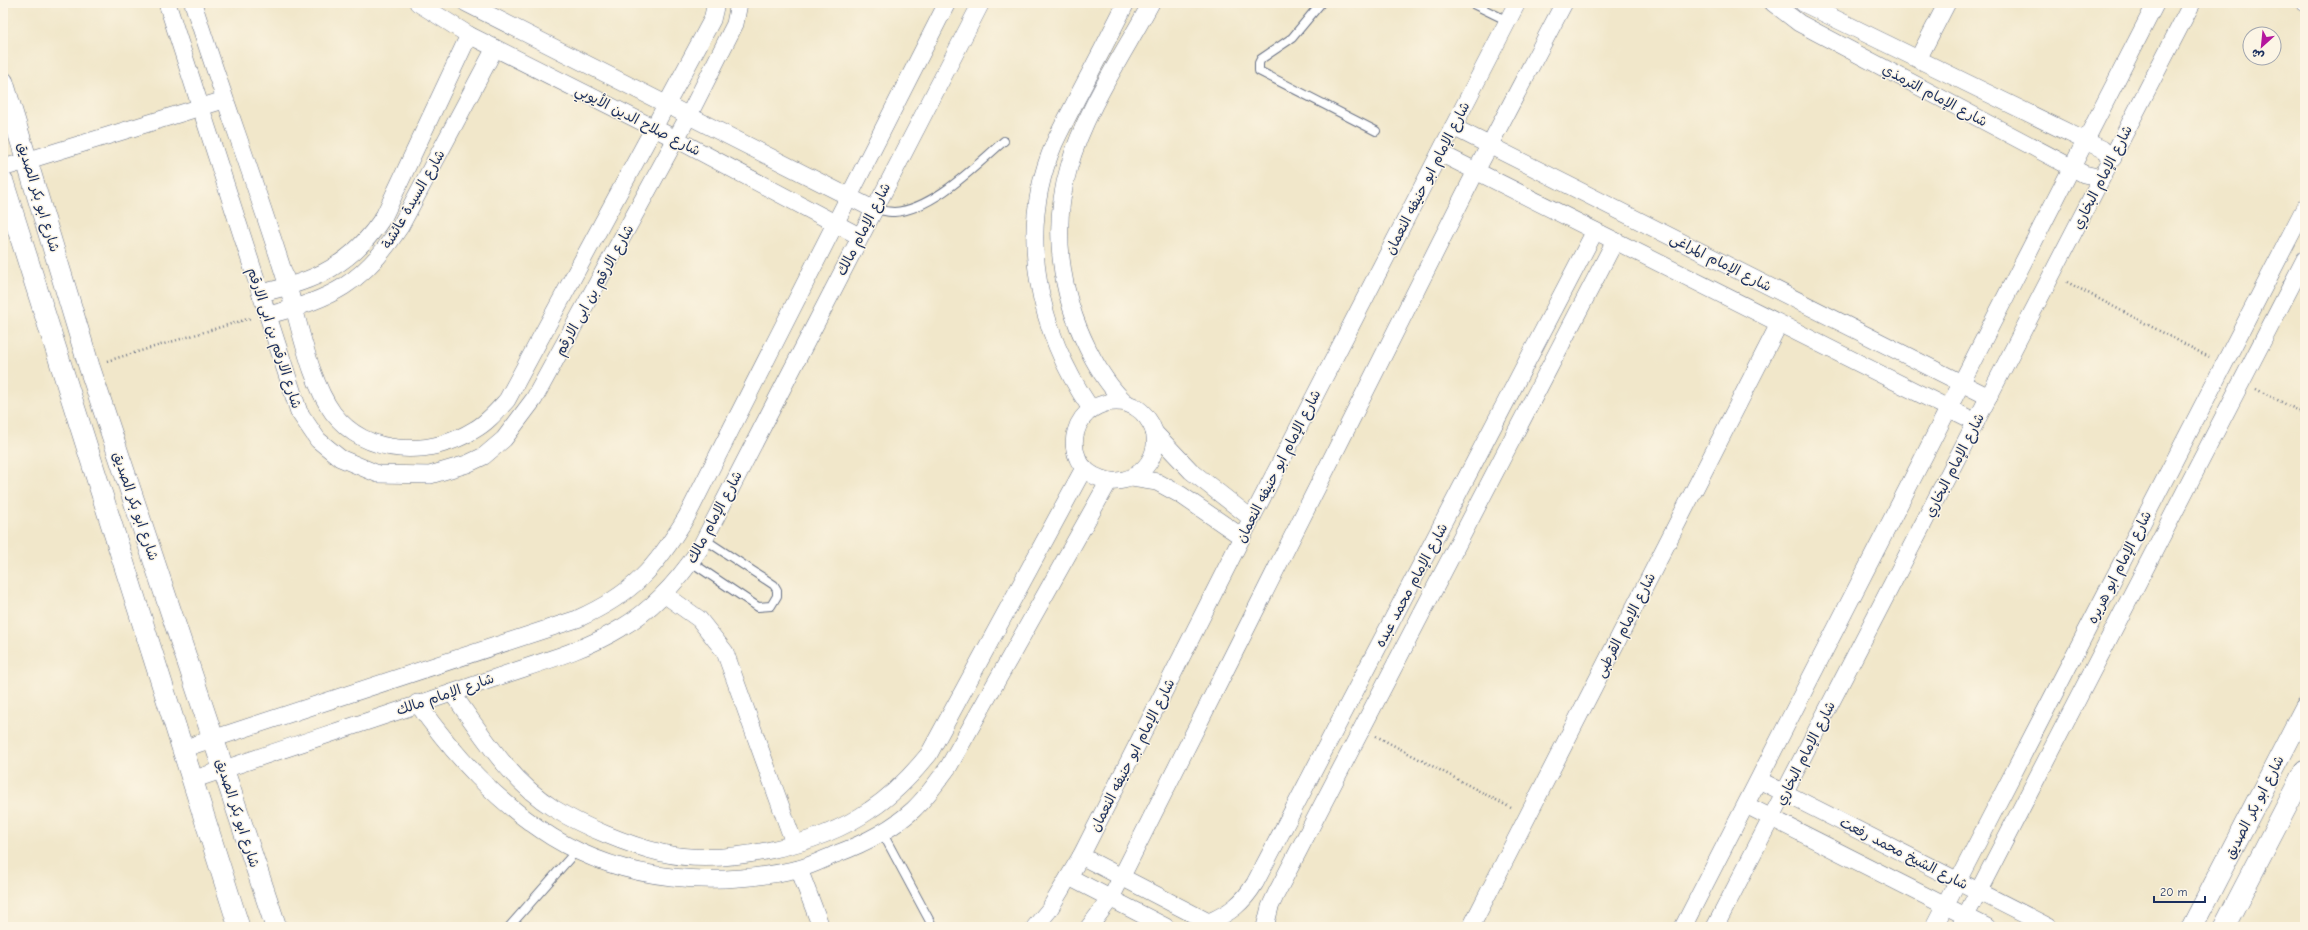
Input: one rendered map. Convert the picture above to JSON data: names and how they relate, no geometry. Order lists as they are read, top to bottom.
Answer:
{
  "streets": {
    "street": [
      "شارع الإمام الترمذي",
      "شارع صلاح الدين الأيوبي",
      "شارع الإمام البخاري",
      "شارع الإمام ابو حنيفه النعمان",
      "شارع ابو بكر الصديق",
      "شارع السيدة عائشة",
      "شارع الإمام مالك",
      "شارع الإمام المراغى",
      "شارع الارقم بن ابى الارقم",
      "شارع الإمام ابو هريره",
      "شارع الإمام محمد عبده",
      "شارع الإمام القرطبى",
      "شارع الشيخ محمد رفعت"
    ]
  },
  "crossings": [
    ["شارع الإمام الترمذي", "شارع الإمام البخاري"],
    ["شارع صلاح الدين الأيوبي", "شارع السيدة عائشة"],
    ["شارع صلاح الدين الأيوبي", "شارع الإمام مالك"],
    ["شارع صلاح الدين الأيوبي", "شارع الارقم بن ابى الارقم"],
    ["شارع الإمام البخاري", "شارع الإمام المراغى"],
    ["شارع الإمام البخاري", "شارع الشيخ محمد رفعت"],
    ["شارع الإمام ابو حنيفه النعمان", "شارع الإمام المراغى"],
    ["شارع ابو بكر الصديق", "شارع الإمام مالك"],
    ["شارع السيدة عائشة", "شارع الارقم بن ابى الارقم"],
    ["شارع الإمام المراغى", "شارع الإمام محمد عبده"],
    ["شارع الإمام المراغى", "شارع الإمام القرطبى"],
    ["شارع الإمام ابو هريره", "شارع الشيخ محمد رفعت"]
  ],
  "scale_bar": "20 m",
  "north": "bottom left"
}
